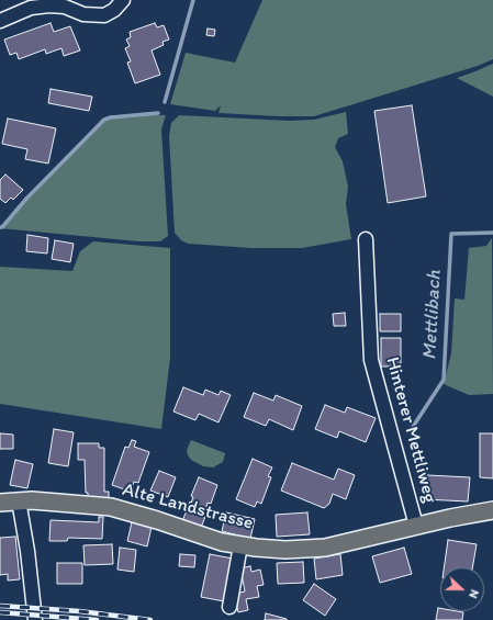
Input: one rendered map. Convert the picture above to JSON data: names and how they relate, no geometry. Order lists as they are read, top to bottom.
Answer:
{
  "streets": {
    "main road": ["Alte Landstrasse"],
    "street": ["Hinterer Mettliweg"]
  },
  "crossings": [
    ["Hinterer Mettliweg", "Alte Landstrasse"]
  ],
  "water": ["Mettlibach"],
  "north": "right"
}
